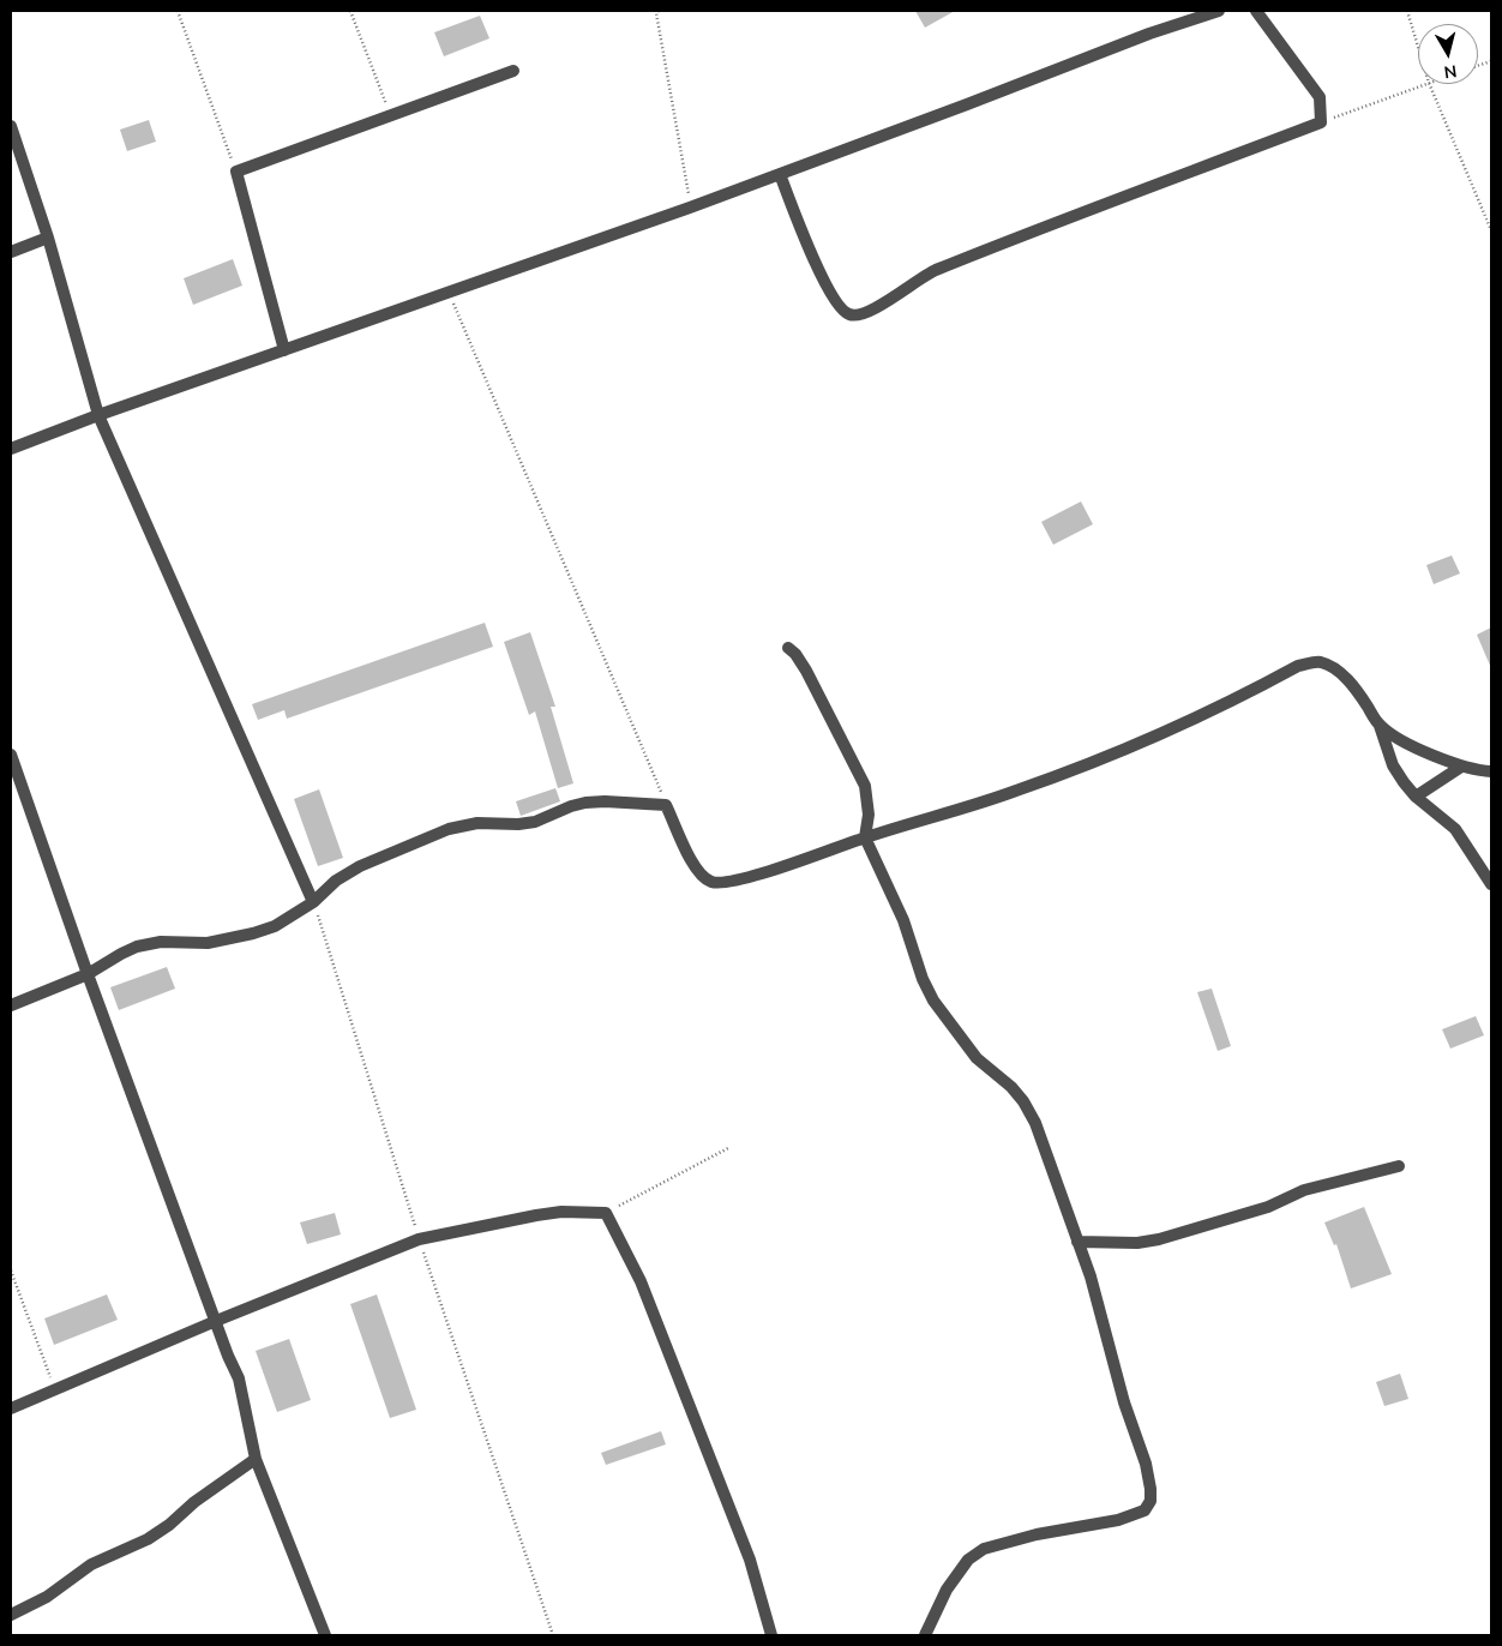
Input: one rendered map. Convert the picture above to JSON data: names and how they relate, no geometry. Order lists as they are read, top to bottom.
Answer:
{
  "north": "bottom"
}
